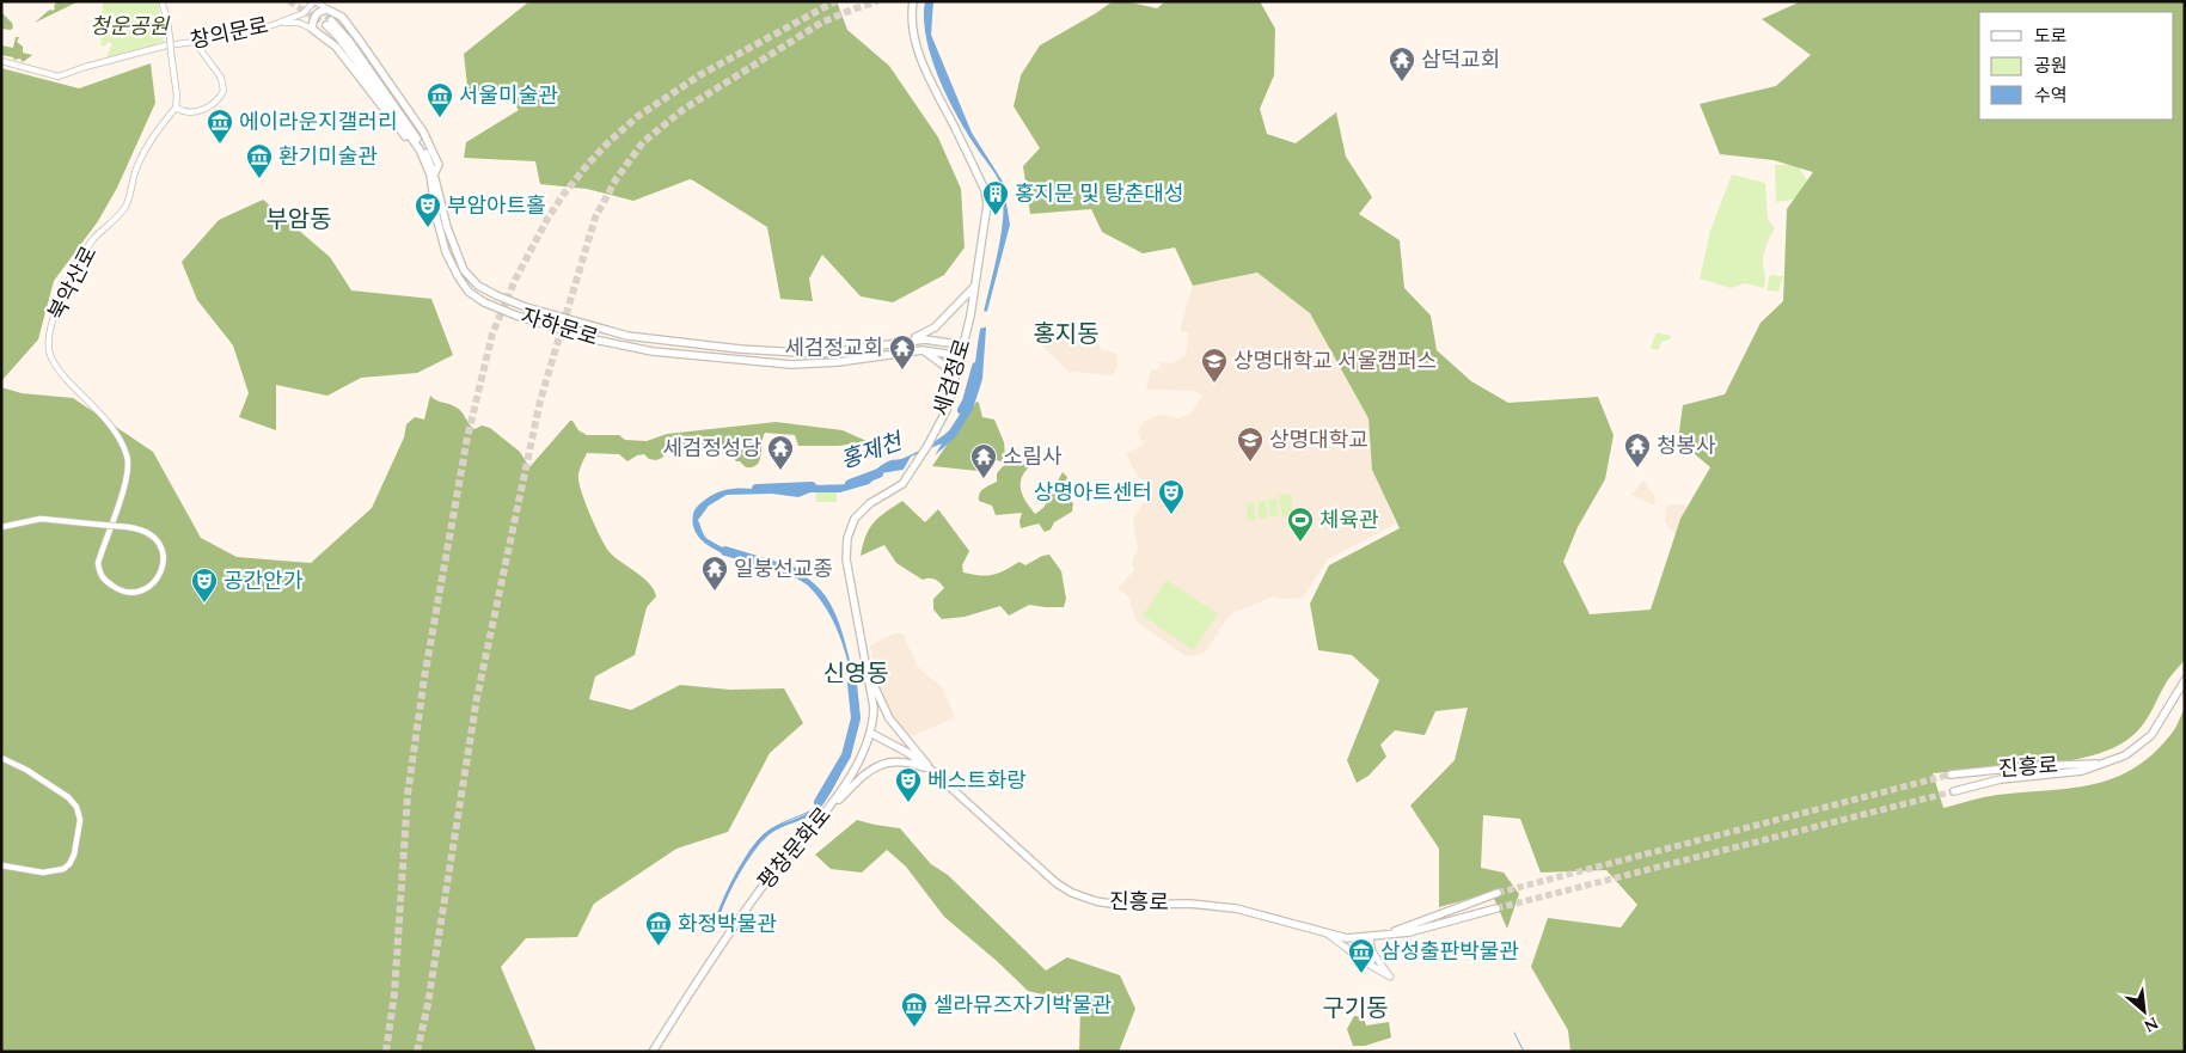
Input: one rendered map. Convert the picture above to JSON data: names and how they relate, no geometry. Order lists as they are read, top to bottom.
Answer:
{
  "streets": {
    "main road": [
      "자하문로",
      "세검정로",
      "진흥로",
      "평창문화로"
    ],
    "street": ["창의문로", "북악산로"]
  },
  "crossings": [
    ["자하문로", "세검정로"],
    ["세검정로", "진흥로"],
    ["세검정로", "평창문화로"],
    ["진흥로", "평창문화로"]
  ],
  "districts": [
    "부암동",
    "홍지동",
    "신영동",
    "구기동"
  ],
  "water": ["홍제천"],
  "parks": ["청운공원"],
  "places": {
    "temple": [
      "삼덕교회",
      "세검정교회",
      "청봉사",
      "세검정성당",
      "소림사",
      "일붕선교종"
    ],
    "museum": [
      "서울미술관",
      "에이라운지갤러리",
      "환기미술관",
      "화정박물관",
      "삼성출판박물관",
      "셀라뮤즈자기박물관"
    ],
    "building": ["홍지문 및 탕춘대성"],
    "theatre": [
      "부암아트홀",
      "상명아트센터",
      "공간안가",
      "베스트화랑"
    ],
    "school or university": ["상명대학교 서울캠퍼스", "상명대학교"],
    "sports": ["체육관"]
  },
  "legend": ["도로", "공원", "수역"],
  "north": "bottom right"
}
